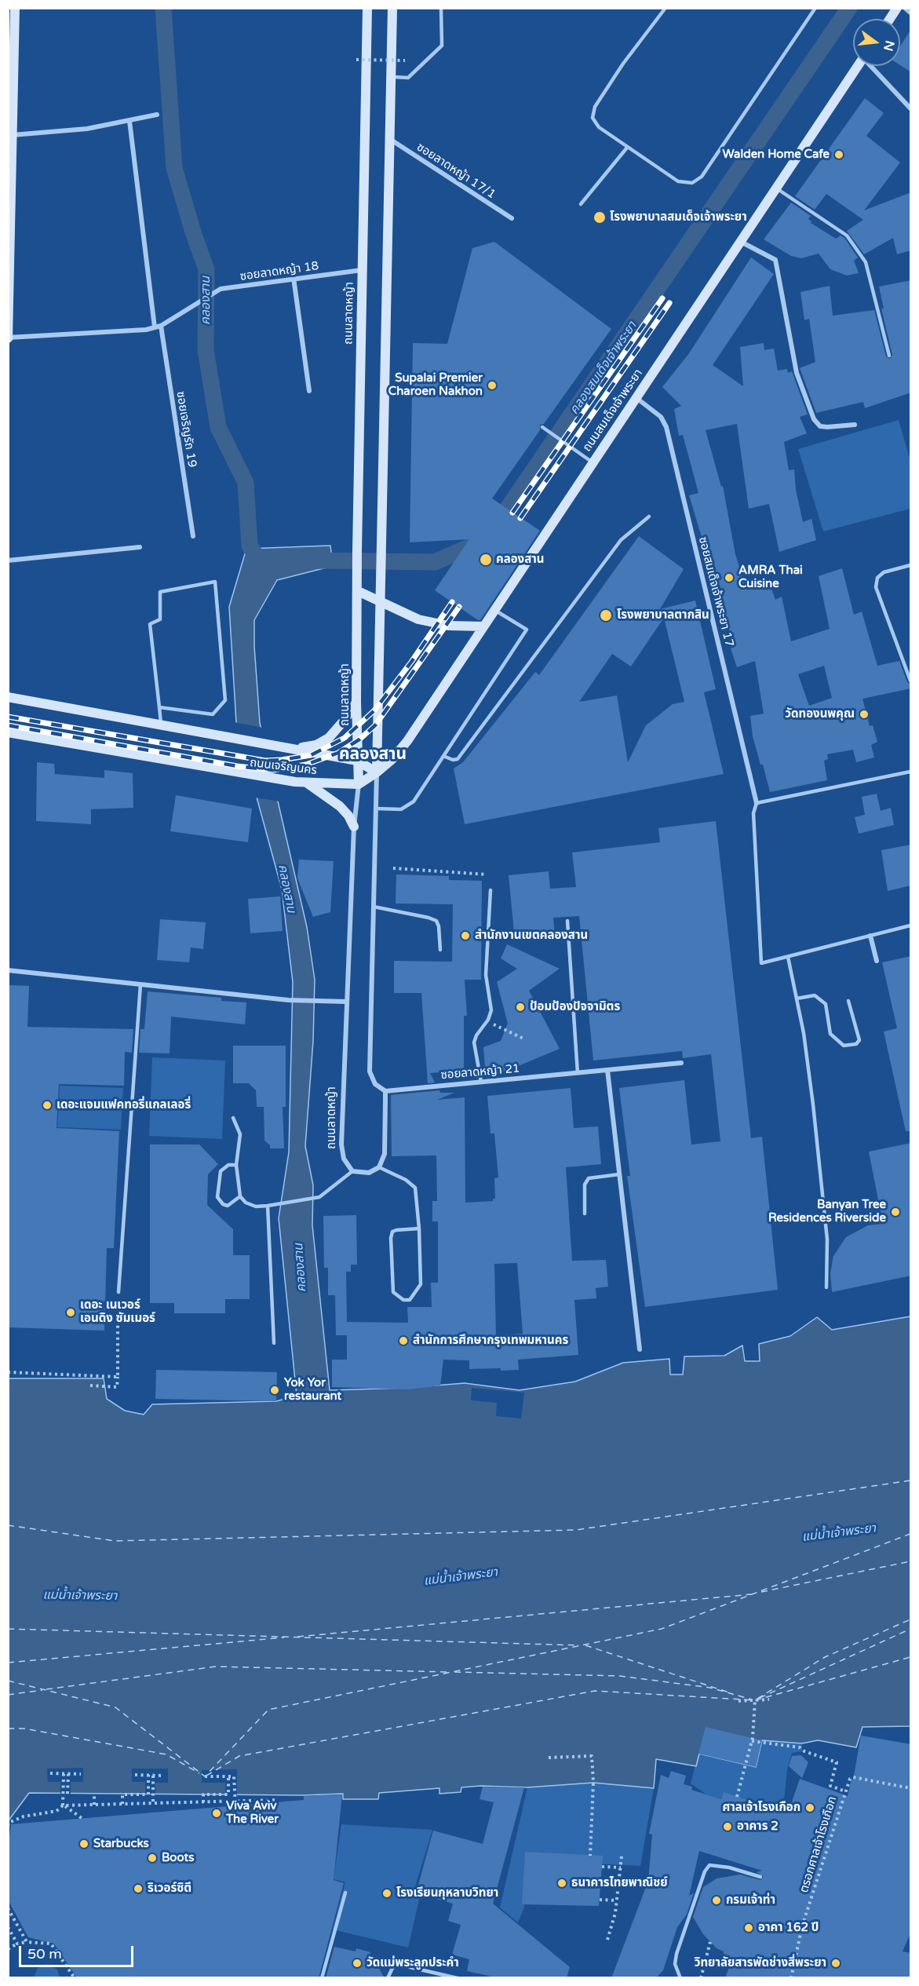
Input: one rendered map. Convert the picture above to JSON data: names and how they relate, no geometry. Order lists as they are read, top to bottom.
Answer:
{
  "streets": {
    "main road": ["ถนนลาดหญ้า", "ถนนสมเด็จเจ้าพระยา", "ถนนเจริญนคร"],
    "street": [
      "ซอยลาดหญ้า 17/1",
      "ซอยลาดหญ้า 18",
      "ซอยเจริญรัถ 19",
      "ซอยสมเด็จเจ้าพระยา 17",
      "ซอยลาดหญ้า 21"
    ],
    "path": ["ตรอกศาลเจ้าโรงเกือก"]
  },
  "crossings": [
    ["ซอยลาดหญ้า 18", "ถนนลาดหญ้า"],
    ["ซอยลาดหญ้า 18", "ซอยเจริญรัถ 19"],
    ["ถนนลาดหญ้า", "ถนนเจริญนคร"],
    ["ถนนสมเด็จเจ้าพระยา", "ซอยสมเด็จเจ้าพระยา 17"],
    ["ถนนสมเด็จเจ้าพระยา", "ถนนเจริญนคร"]
  ],
  "districts": ["คลองสาน"],
  "water": ["คลองสาน", "คลองสมเด็จเจ้าพระยา", "แม่น้ำเจ้าพระยา"],
  "places": [
    "Walden Home Cafe",
    "โรงพยาบาลสมเด็จเจ้าพระยา",
    "Supalai Premier Charoen Nakhon",
    "คลองสาน",
    "AMRA Thai Cuisine",
    "โรงพยาบาลตากสิน",
    "วัดทองนพคุณ",
    "สำนักงานเขตคลองสาน",
    "ป้อมป้องปัจจามิตร",
    "เดอะแจมแฟคทอรี่แกลเลอรี่",
    "Banyan Tree Residences Riverside",
    "เดอะ เนเวอร์ เอนดิง ซัมเมอร์",
    "สำนักการศึกษากรุงเทพมหานคร",
    "Yok Yor restaurant",
    "ศาลเจ้าโรงเกือก",
    "Viva Aviv The River",
    "อาคาร 2",
    "Starbucks",
    "Boots",
    "ธนาคารไทยพาณิชย์",
    "ริเวอร์ซิตี",
    "โรงเรียนกุหลาบวิทยา",
    "กรมเจ้าท่า",
    "อาคา 162 ปี",
    "วัดแม่พระลูกประคำ",
    "วิทยาลัยสารพัดช่างสี่พระยา"
  ],
  "scale_bar": "50 m",
  "north": "right"
}
